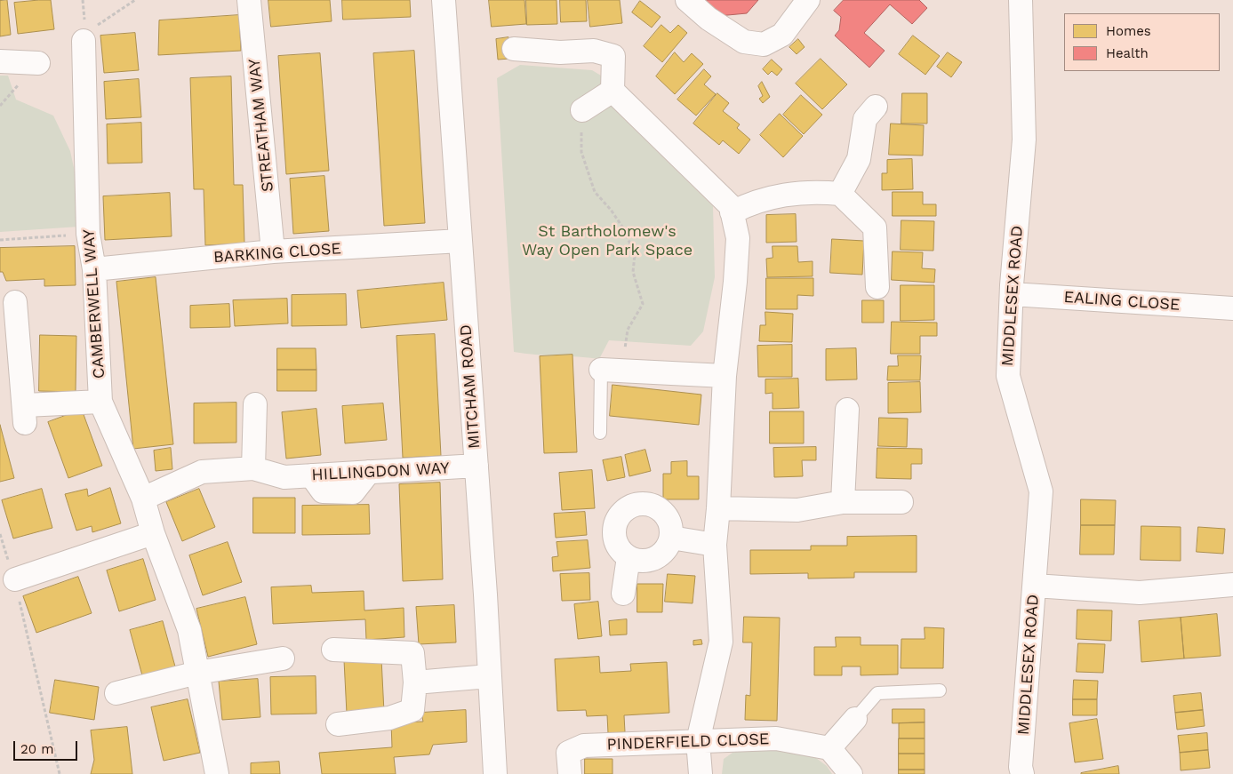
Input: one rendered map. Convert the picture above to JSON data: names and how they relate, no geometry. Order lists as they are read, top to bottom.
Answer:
{
  "streets": {
    "street": [
      "STREATHAM WAY",
      "BARKING CLOSE",
      "MIDDLESEX ROAD",
      "EALING CLOSE",
      "CAMBERWELL WAY",
      "MITCHAM ROAD",
      "HILLINGDON WAY",
      "PINDERFIELD CLOSE"
    ]
  },
  "crossings": [
    ["STREATHAM WAY", "BARKING CLOSE"],
    ["BARKING CLOSE", "CAMBERWELL WAY"],
    ["BARKING CLOSE", "MITCHAM ROAD"],
    ["MIDDLESEX ROAD", "EALING CLOSE"],
    ["MITCHAM ROAD", "HILLINGDON WAY"]
  ],
  "parks": ["St Bartholomew's Way Open Park Space"],
  "legend": ["Homes", "Health"],
  "scale_bar": "20 m"
}
